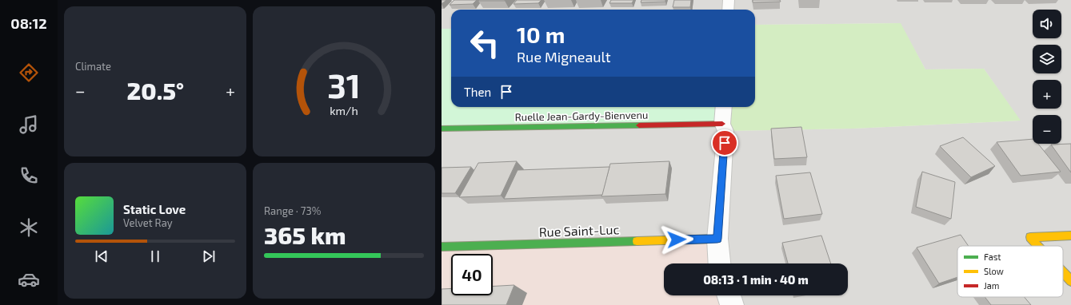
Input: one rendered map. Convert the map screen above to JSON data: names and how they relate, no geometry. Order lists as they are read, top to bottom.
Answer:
{
  "streets": {
    "street": ["Ruelle Jean-Gardy-Bienvenu", "Rue Saint-Luc"]
  },
  "legend": ["Fast", "Slow", "Jam"],
  "page": {
    "tabs": "08:12",
    "tile": [
      "Climate",
      ["Range · 73%", "365 km"]
    ],
    "map_buttons": ["+", "−"],
    "turn": ["10 m", "Rue Migneault"],
    "then": "Then",
    "heat": ["−", "20.5°", "+"],
    "song": ["Static Love", "Velvet Ray"],
    "limit": "40",
    "trip": "08:13 · 1 min · 40 m",
    "gauge": ["31", "km/h"]
  }
}
